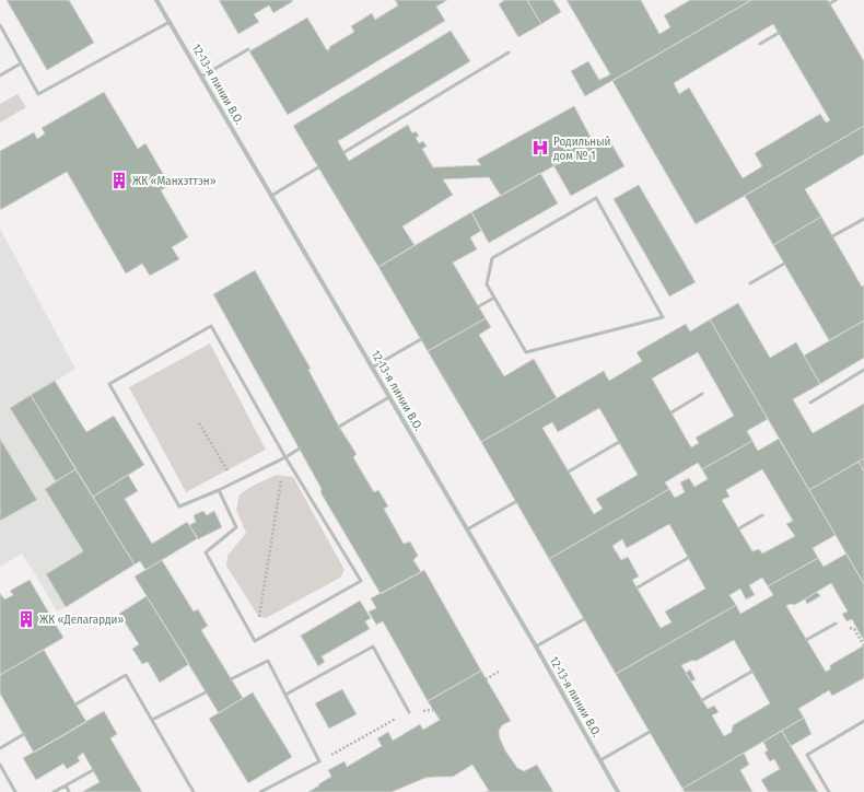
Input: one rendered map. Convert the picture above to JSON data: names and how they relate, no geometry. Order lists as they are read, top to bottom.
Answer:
{
  "streets": {
    "street": ["12-13-я линии В.О."]
  },
  "places": {
    "hospital": ["Родильный дом № 1"],
    "building": ["ЖК «Манхэттэн»", "ЖК «Делагарди»"]
  }
}
